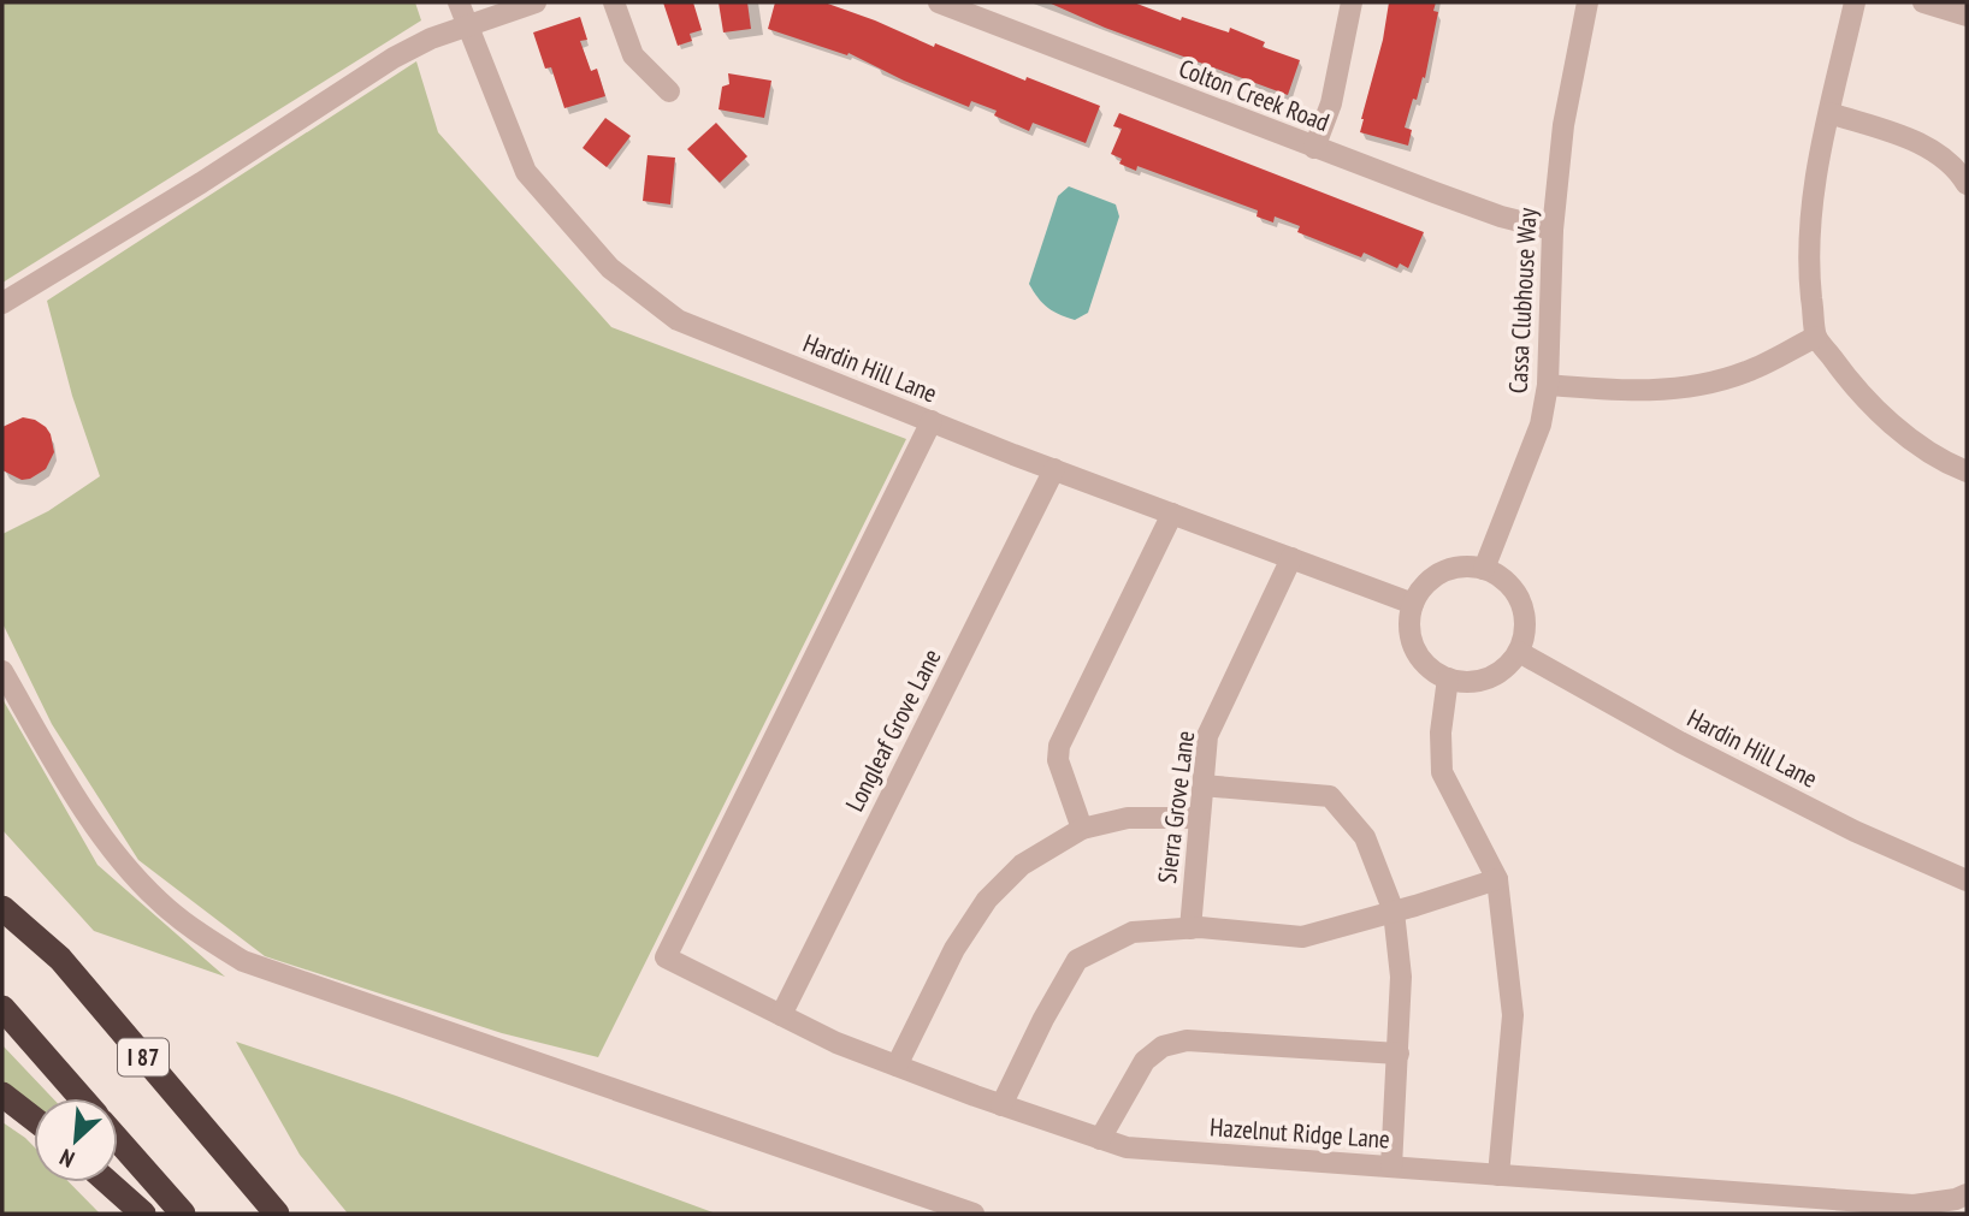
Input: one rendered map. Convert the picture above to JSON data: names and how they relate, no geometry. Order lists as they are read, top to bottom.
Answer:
{
  "streets": {
    "highway": ["I 87"],
    "street": [
      "Colton Creek Road",
      "Cassa Clubhouse Way",
      "Hardin Hill Lane",
      "Longleaf Grove Lane",
      "Sierra Grove Lane",
      "Hazelnut Ridge Lane"
    ]
  },
  "crossings": [
    ["Colton Creek Road", "Cassa Clubhouse Way"],
    ["Cassa Clubhouse Way", "Hardin Hill Lane"],
    ["Hardin Hill Lane", "Longleaf Grove Lane"],
    ["Hardin Hill Lane", "Sierra Grove Lane"],
    ["Hardin Hill Lane", "Hazelnut Ridge Lane"],
    ["Longleaf Grove Lane", "Hazelnut Ridge Lane"]
  ],
  "north": "bottom left"
}
